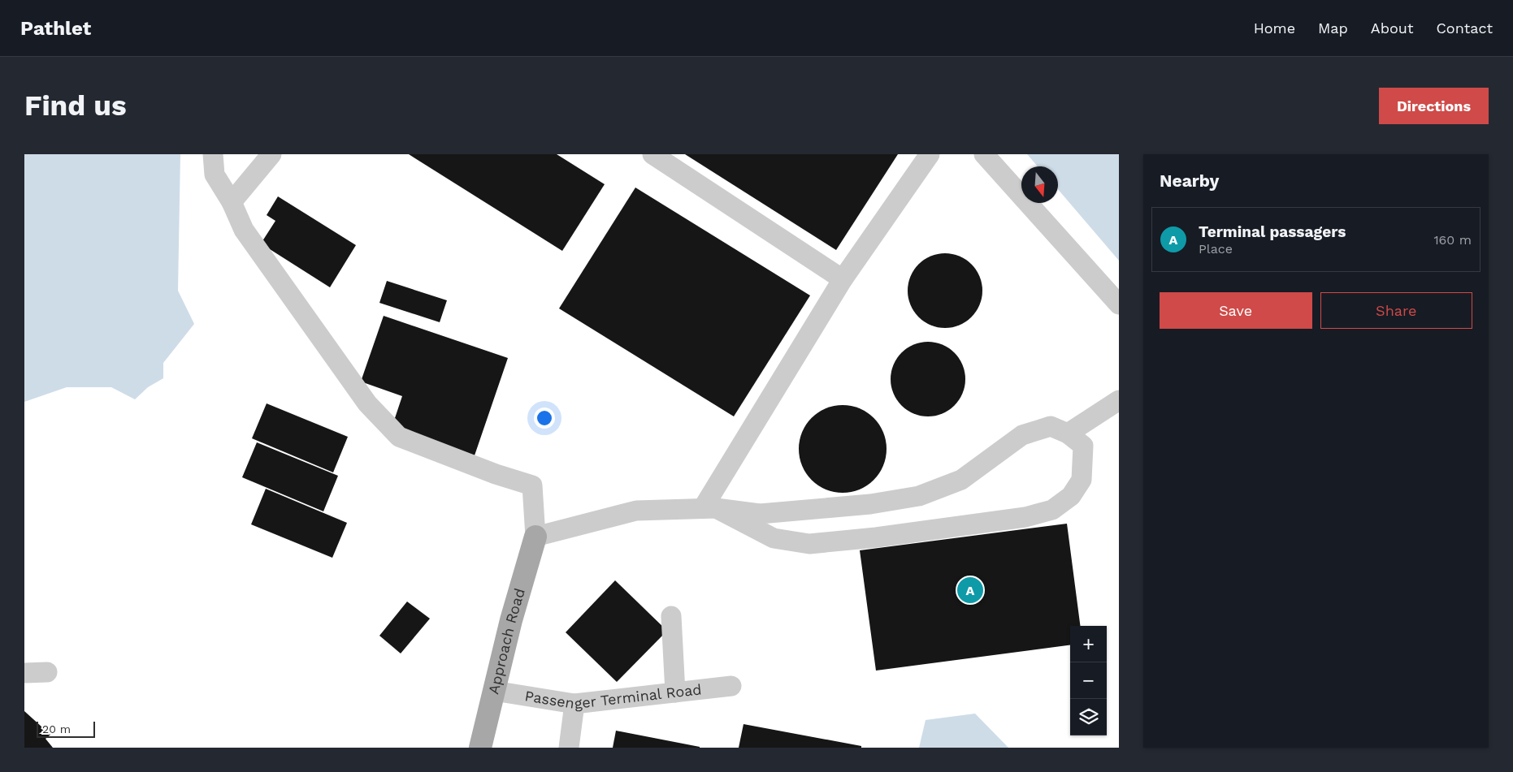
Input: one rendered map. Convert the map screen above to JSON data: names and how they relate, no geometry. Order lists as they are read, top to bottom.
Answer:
{
  "streets": {
    "main road": ["Approach Road"],
    "street": ["Passenger Terminal Road"]
  },
  "crossings": [
    ["Approach Road", "Passenger Terminal Road"]
  ],
  "scale_bar": "20 m",
  "north": "bottom",
  "page": {
    "header": "Pathlet",
    "nav": [
      "Home",
      "Map",
      "About",
      "Contact"
    ],
    "buttons": [
      "Directions",
      ["Save", "Share"]
    ],
    "title": "Find us",
    "heading": "Nearby",
    "list": [
      {
        "mark": "A",
        "name": "Terminal passagers",
        "note": "Place",
        "value": "160 m"
      }
    ],
    "pins": "A",
    "map_buttons": ["+", "−"],
    "scale": "20 m"
  }
}
